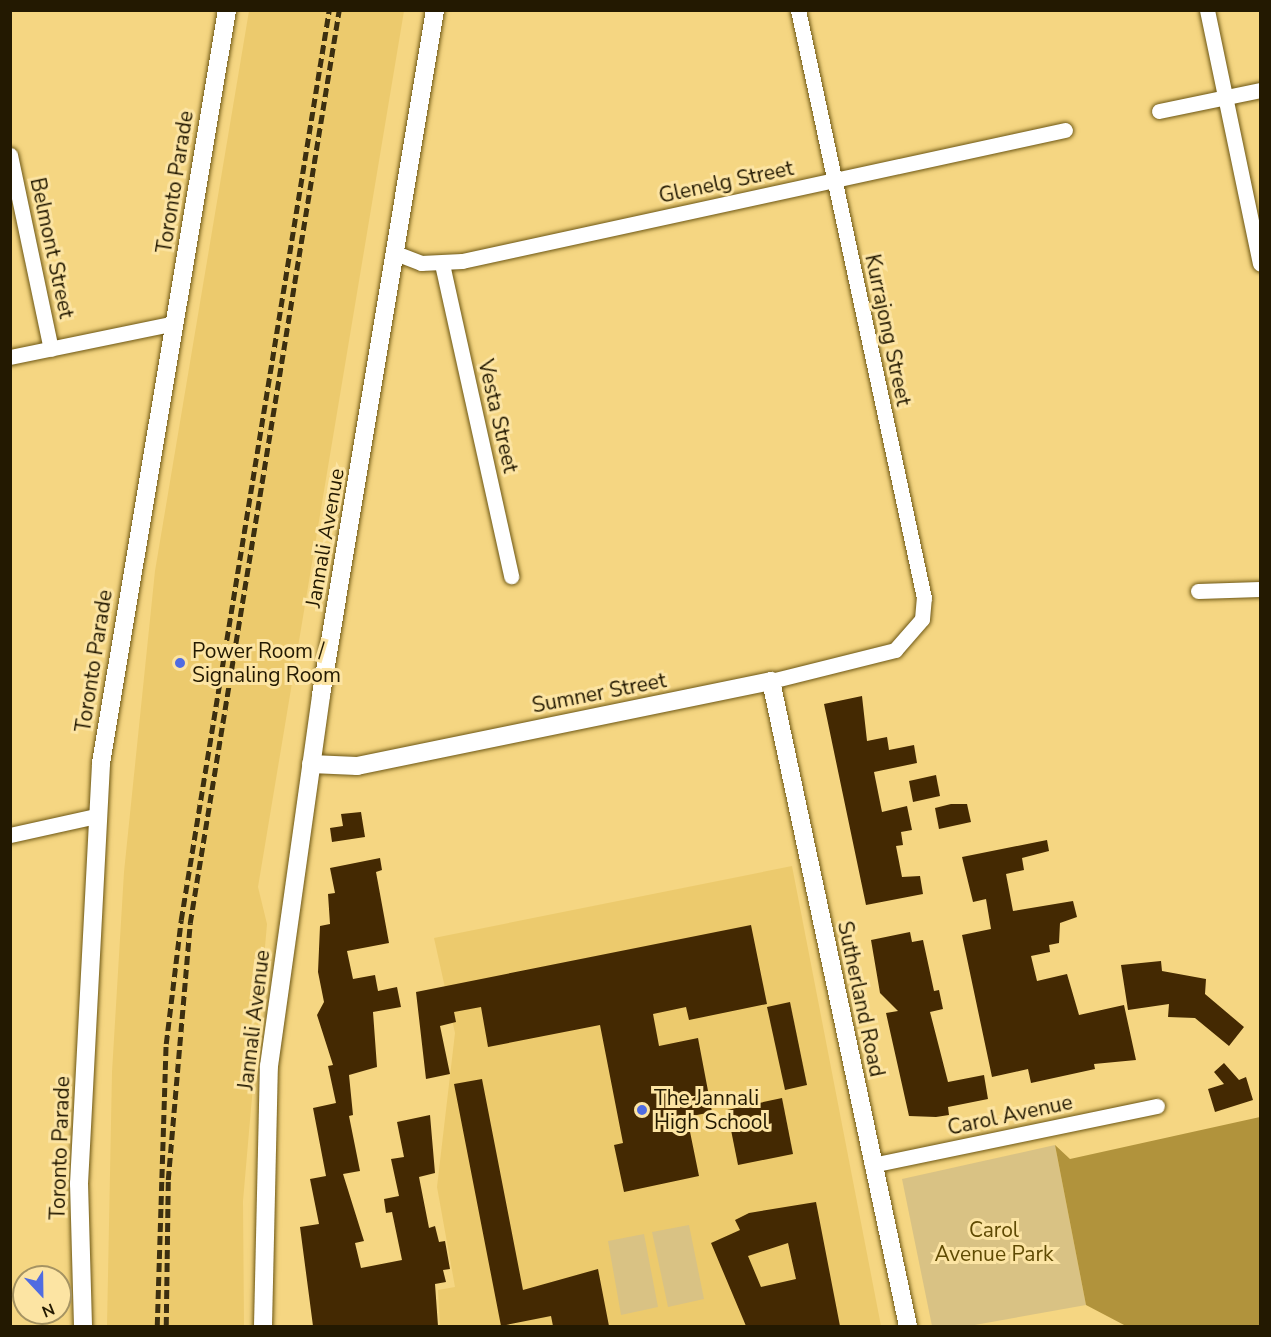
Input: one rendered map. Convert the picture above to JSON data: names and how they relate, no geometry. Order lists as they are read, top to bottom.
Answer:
{
  "streets": {
    "street": [
      "Toronto Parade",
      "Glenelg Street",
      "Belmont Street",
      "Kurrajong Street",
      "Vesta Street",
      "Jannali Avenue",
      "Sumner Street",
      "Sutherland Road",
      "Carol Avenue"
    ]
  },
  "crossings": [
    ["Glenelg Street", "Kurrajong Street"],
    ["Glenelg Street", "Vesta Street"],
    ["Glenelg Street", "Jannali Avenue"],
    ["Kurrajong Street", "Sumner Street"],
    ["Jannali Avenue", "Sumner Street"],
    ["Sumner Street", "Sutherland Road"],
    ["Sutherland Road", "Carol Avenue"]
  ],
  "parks": ["Carol Avenue Park"],
  "places": ["Power Room / Signaling Room", "The Jannali High School"],
  "north": "bottom"
}
